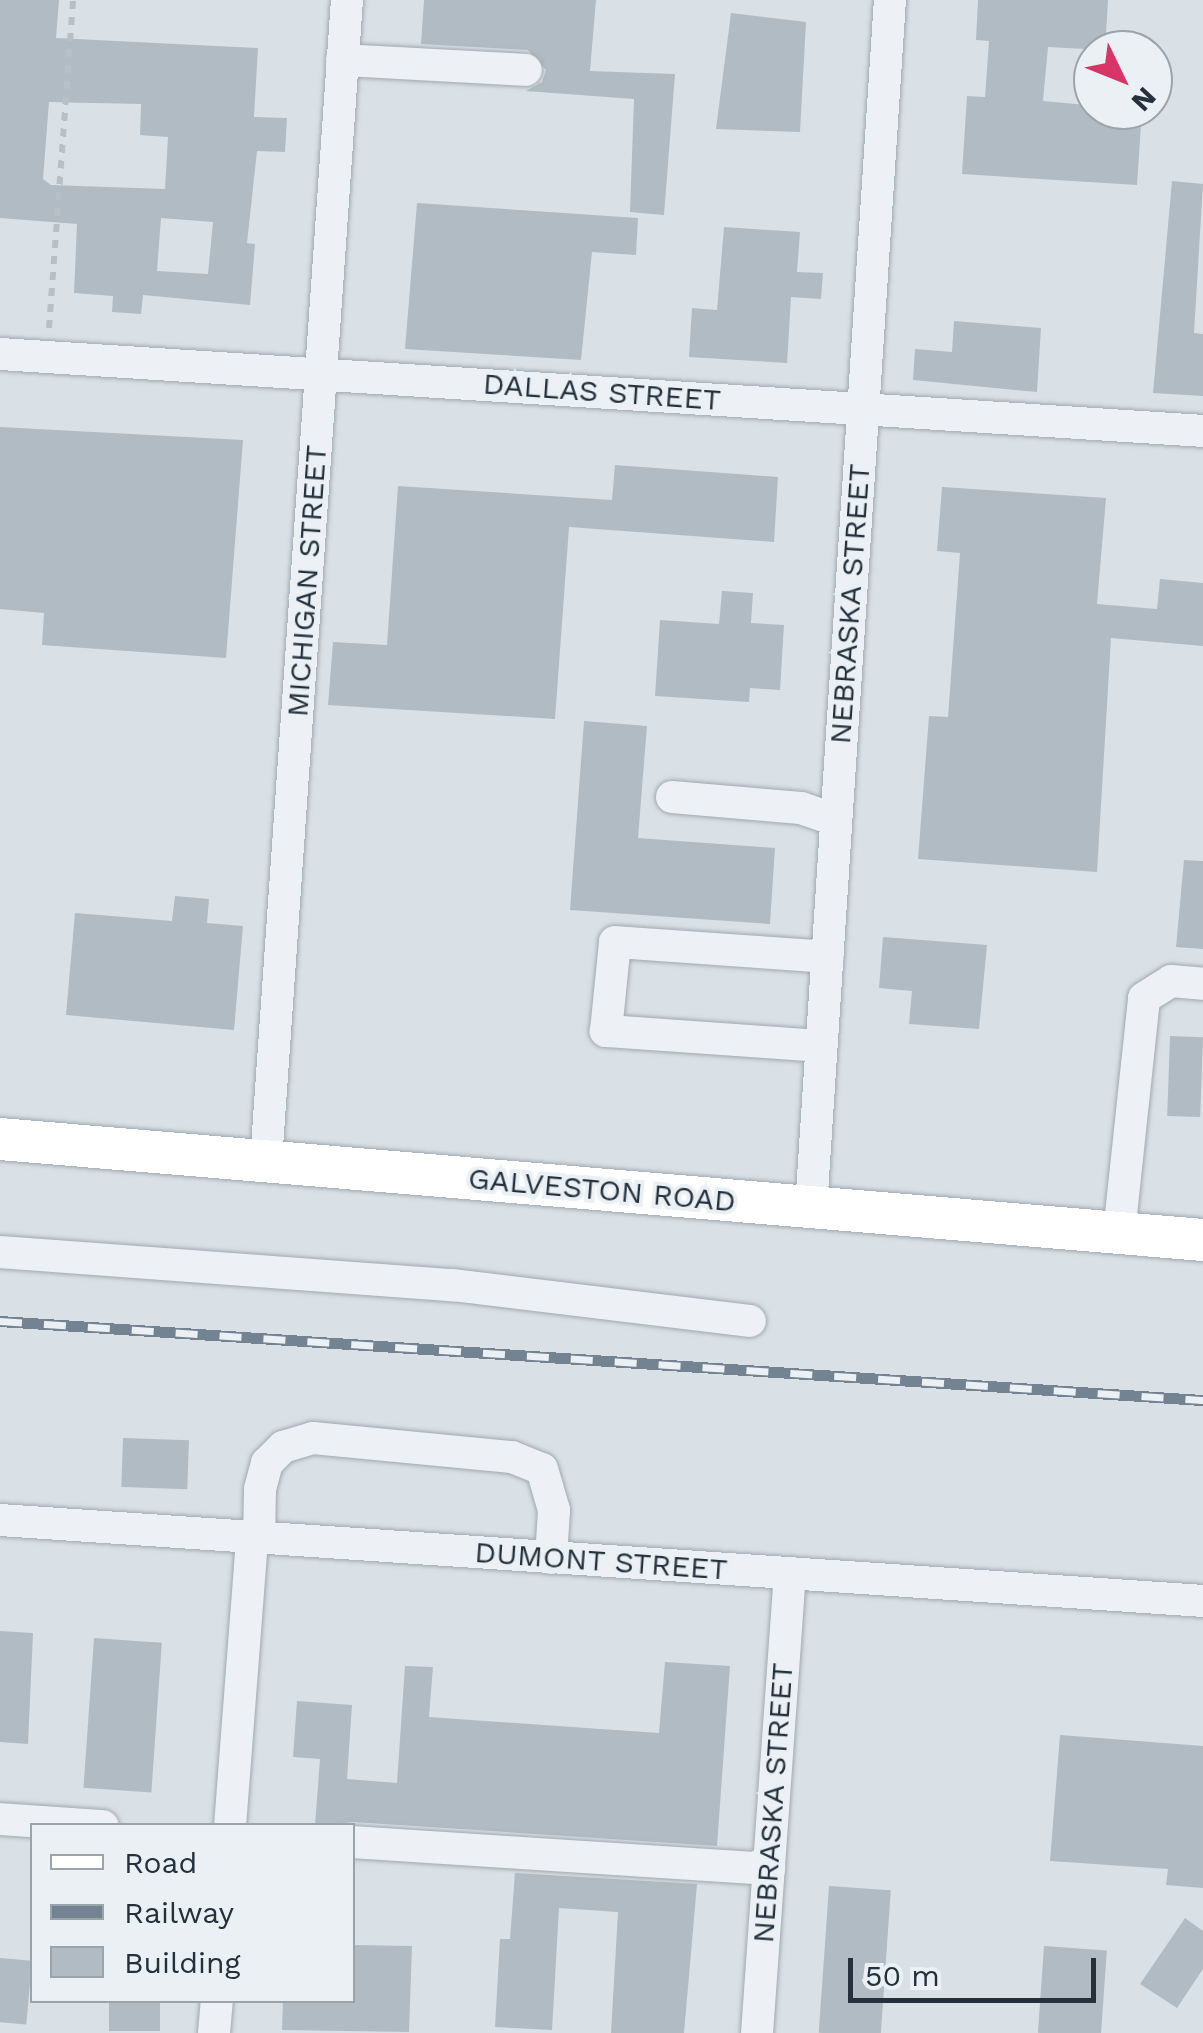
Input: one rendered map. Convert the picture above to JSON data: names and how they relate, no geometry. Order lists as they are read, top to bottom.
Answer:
{
  "streets": {
    "main road": ["GALVESTON ROAD"],
    "street": [
      "DALLAS STREET",
      "MICHIGAN STREET",
      "NEBRASKA STREET",
      "DUMONT STREET"
    ]
  },
  "crossings": [
    ["DALLAS STREET", "MICHIGAN STREET"],
    ["DALLAS STREET", "NEBRASKA STREET"],
    ["MICHIGAN STREET", "GALVESTON ROAD"],
    ["NEBRASKA STREET", "GALVESTON ROAD"],
    ["NEBRASKA STREET", "DUMONT STREET"]
  ],
  "legend": ["Road", "Railway", "Building"],
  "scale_bar": "50 m",
  "north": "bottom right"
}
